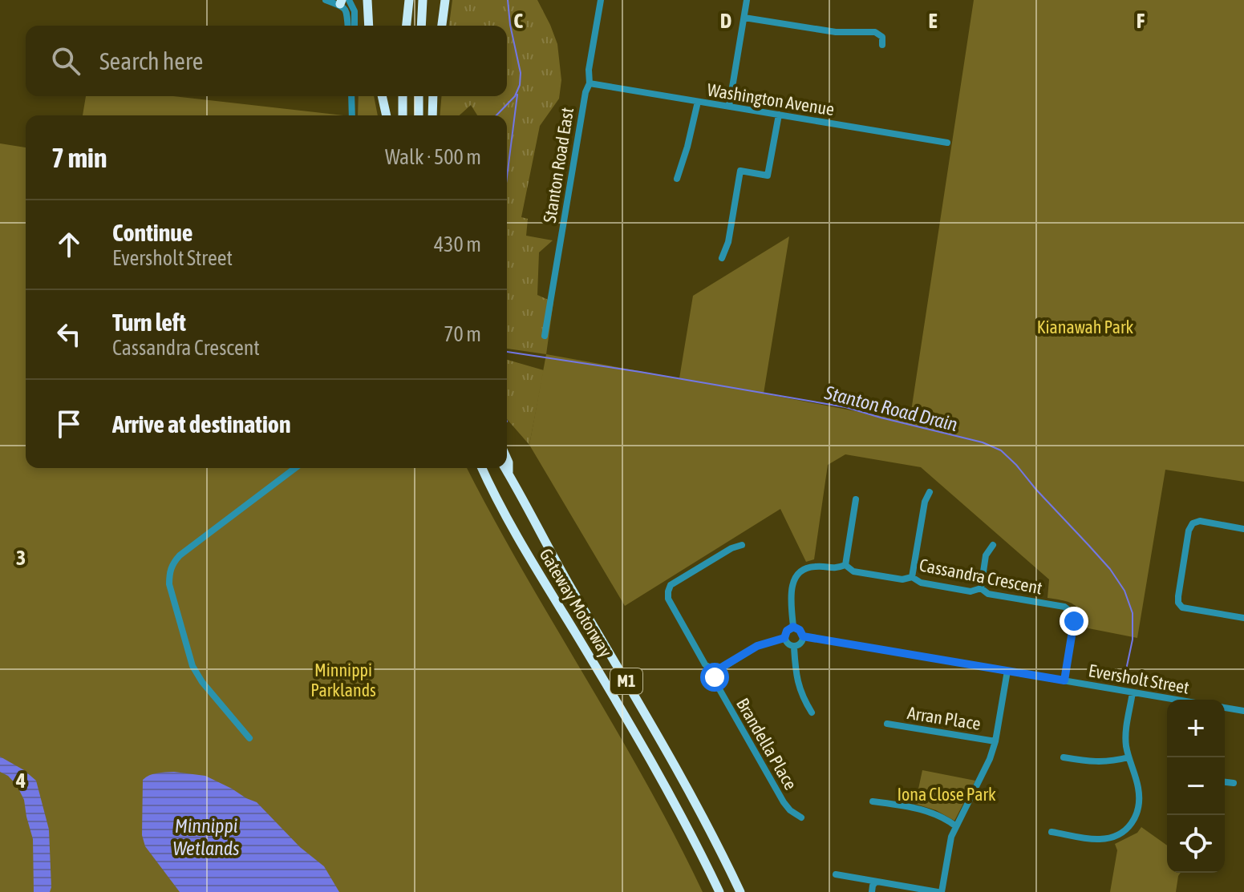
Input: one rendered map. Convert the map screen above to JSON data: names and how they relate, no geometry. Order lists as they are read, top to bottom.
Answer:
{
  "streets": {
    "highway": ["Gateway Motorway", "M1"],
    "street": [
      "Washington Avenue",
      "Stanton Road East",
      "Cassandra Crescent",
      "Eversholt Street",
      "Arran Place",
      "Brandella Place"
    ]
  },
  "crossings": [
    ["Washington Avenue", "Stanton Road East"],
    ["Cassandra Crescent", "Eversholt Street"]
  ],
  "water": ["Stanton Road Drain", "Minnippi Wetlands"],
  "parks": ["Kianawah Park", "Minnippi Parklands", "Iona Close Park"],
  "page": {
    "search": "Search here",
    "heading": ["7 min", "Walk · 500 m"],
    "list": [
      ["Continue", "Eversholt Street", "430 m"],
      ["Turn left", "Cassandra Crescent", "70 m"],
      "Arrive at destination"
    ],
    "map_buttons": ["+", "−"]
  },
  "grid": {
    "columns": [
      "C",
      "D",
      "E",
      "F"
    ],
    "rows": ["3", "4"]
  }
}
